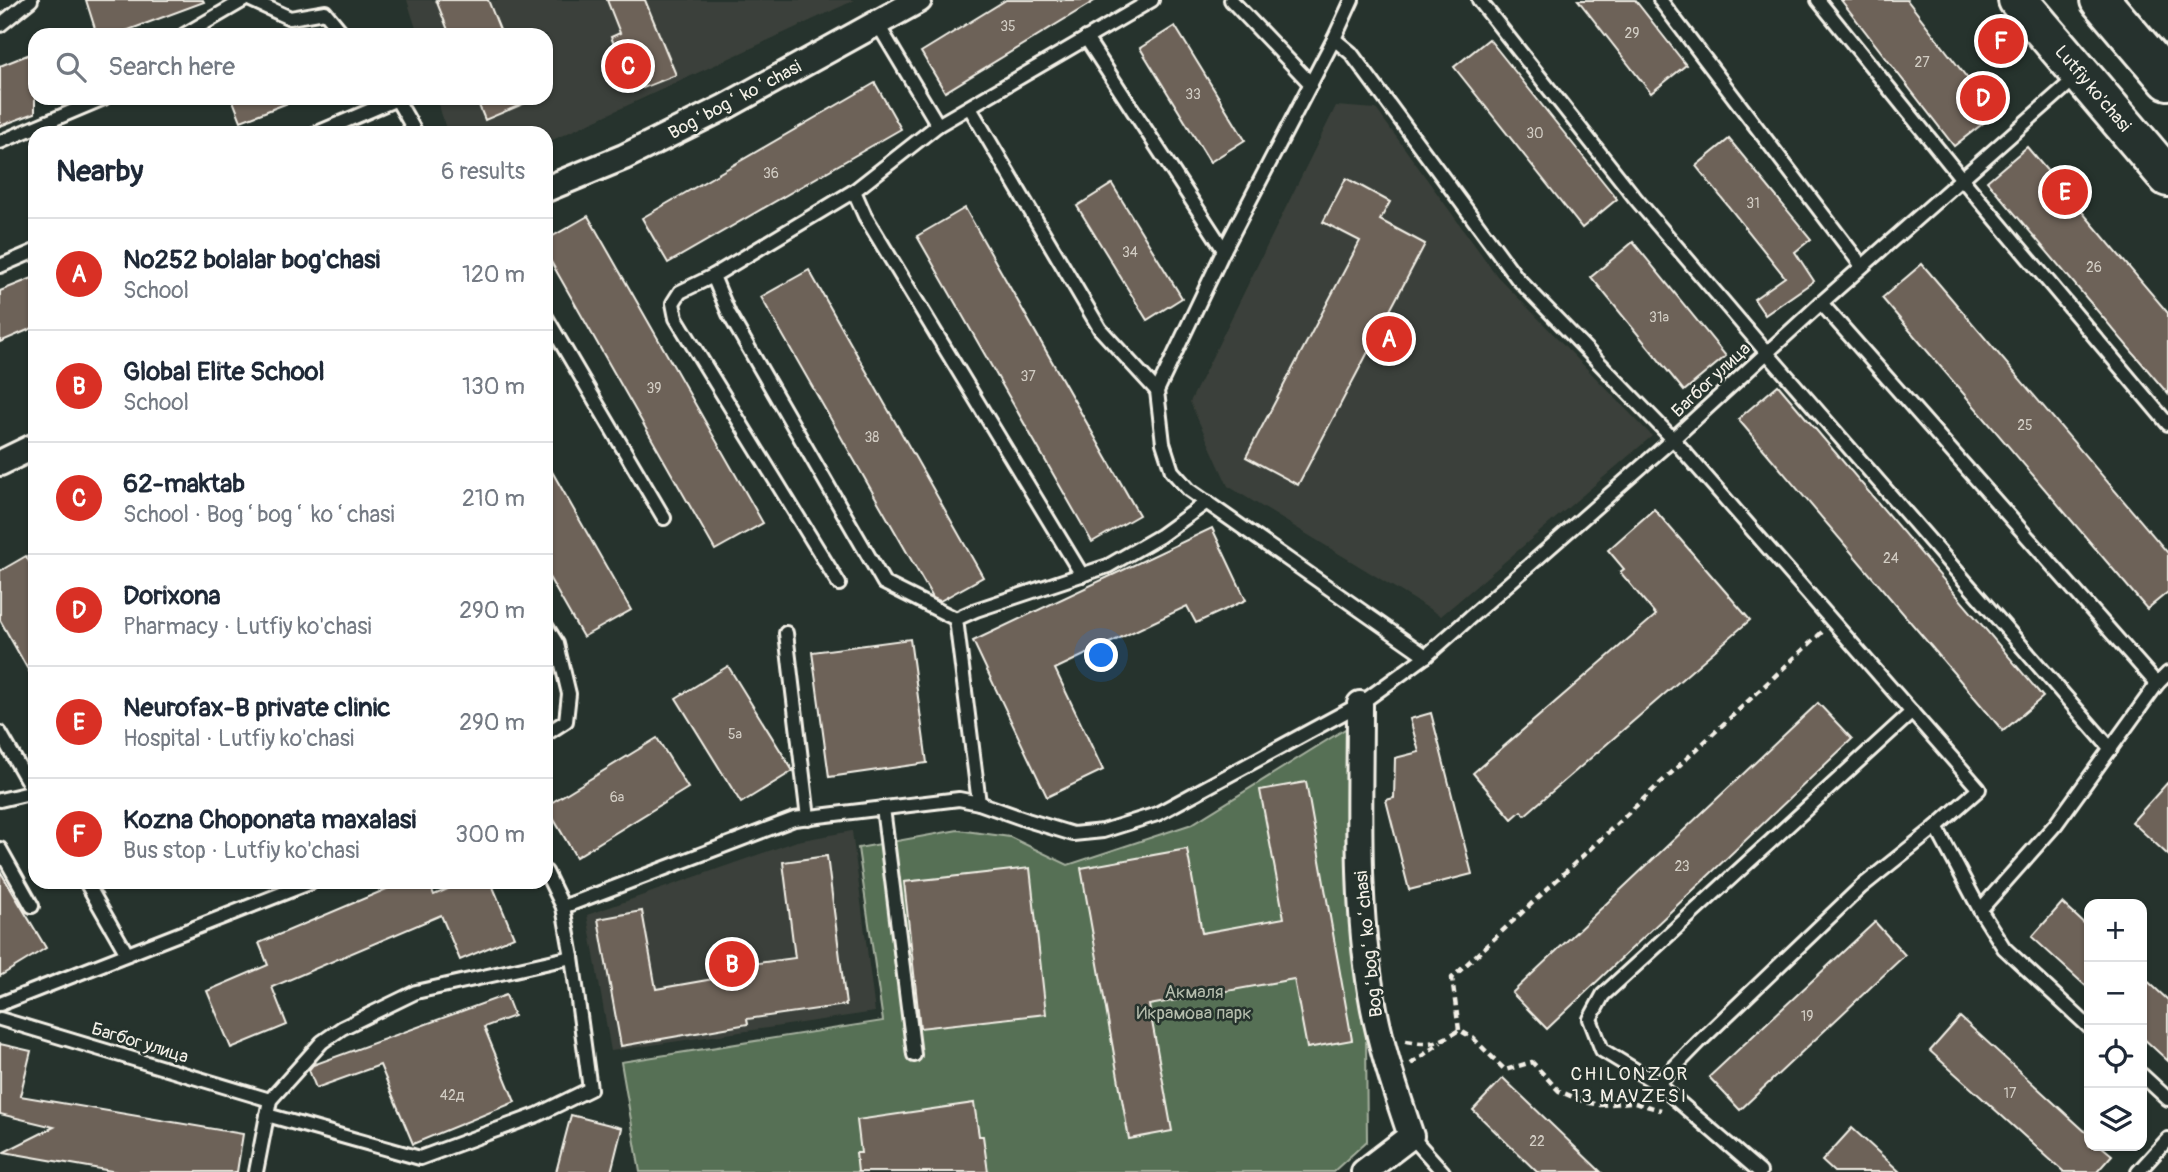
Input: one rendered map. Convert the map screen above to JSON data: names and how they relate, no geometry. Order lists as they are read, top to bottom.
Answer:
{
  "streets": {
    "main road": ["Lutfiy ko'chasi"],
    "street": ["Bogʻbogʻ koʻchasi"],
    "lane": ["Багбог улица"]
  },
  "crossings": [
    ["Lutfiy ko'chasi", "Багбог улица"],
    ["Bogʻbogʻ koʻchasi", "Багбог улица"]
  ],
  "districts": ["CHILONZOR 13 MAVZESI"],
  "parks": ["Акмаля Икрамова парк"],
  "house_numbers": [
    "35",
    "29",
    "27",
    "33",
    "30",
    "36",
    "31",
    "34",
    "26",
    "31а",
    "37",
    "39",
    "25",
    "38",
    "24",
    "5а",
    "6а",
    "23",
    "19",
    "17",
    "42д",
    "22"
  ],
  "page": {
    "pins": [
      "F",
      "C",
      "D",
      "E",
      "A",
      "B"
    ],
    "search": "Search here",
    "heading": ["Nearby", "6 results"],
    "list": [
      {
        "mark": "A",
        "name": "№252 bolalar bog'chasi",
        "note": "School",
        "value": "120 m"
      },
      {
        "mark": "B",
        "name": "Global Elite School",
        "note": "School",
        "value": "130 m"
      },
      {
        "mark": "C",
        "name": "62-maktab",
        "note": "School · Bogʻbogʻ koʻchasi",
        "value": "210 m"
      },
      {
        "mark": "D",
        "name": "Dorixona",
        "note": "Pharmacy · Lutfiy ko'chasi",
        "value": "290 m"
      },
      {
        "mark": "E",
        "name": "Neurofax-B private clinic",
        "note": "Hospital · Lutfiy ko'chasi",
        "value": "290 m"
      },
      {
        "mark": "F",
        "name": "Kozna Choponata maxalasi",
        "note": "Bus stop · Lutfiy ko'chasi",
        "value": "300 m"
      }
    ],
    "map_buttons": ["+", "−"]
  }
}
